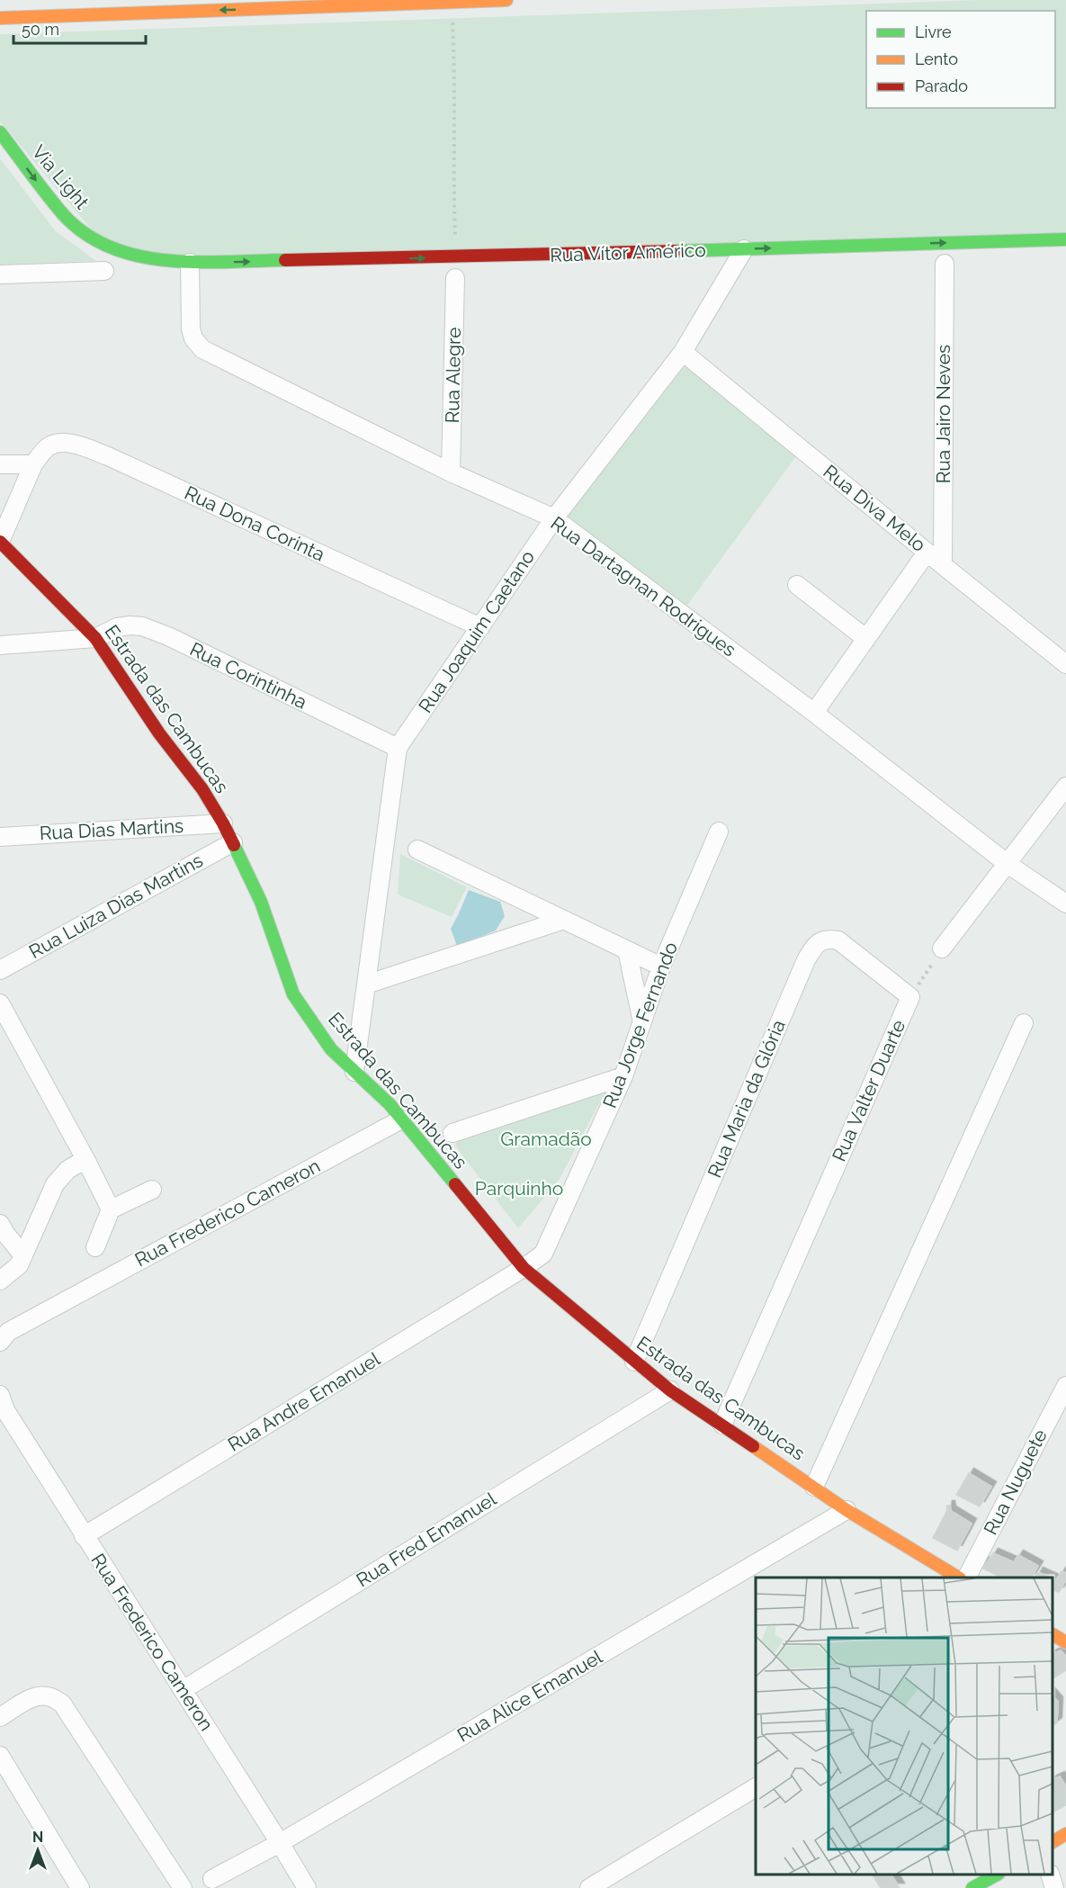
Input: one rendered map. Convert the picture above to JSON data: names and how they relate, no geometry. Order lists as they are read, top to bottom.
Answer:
{
  "streets": {
    "street": [
      "Via Light",
      "Rua Vítor Américo",
      "Rua Alegre",
      "Rua Jairo Neves",
      "Rua Diva Melo",
      "Rua Dona Corinta",
      "Rua Dartagnan Rodrigues",
      "Rua Joaquim Caetano",
      "Rua Corintinha",
      "Estrada das Cambucas",
      "Rua Dias Martins",
      "Rua Luiza Dias Martins",
      "Rua Jorge Fernando",
      "Rua Valter Duarte",
      "Rua Maria da Glória",
      "Rua Frederico Cameron",
      "Rua Andre Emanuel",
      "Rua Nuguete",
      "Rua Fred Emanuel",
      "Rua Alice Emanuel"
    ]
  },
  "crossings": [
    ["Via Light", "Rua Vítor Américo"],
    ["Via Light", "Rua Dartagnan Rodrigues"],
    ["Rua Vítor Américo", "Rua Dartagnan Rodrigues"],
    ["Rua Vítor Américo", "Rua Joaquim Caetano"],
    ["Rua Alegre", "Rua Dartagnan Rodrigues"],
    ["Rua Jairo Neves", "Rua Diva Melo"],
    ["Rua Diva Melo", "Rua Joaquim Caetano"],
    ["Rua Dona Corinta", "Rua Joaquim Caetano"],
    ["Rua Dona Corinta", "Estrada das Cambucas"],
    ["Rua Dartagnan Rodrigues", "Rua Joaquim Caetano"],
    ["Rua Joaquim Caetano", "Rua Corintinha"],
    ["Rua Joaquim Caetano", "Estrada das Cambucas"],
    ["Rua Corintinha", "Estrada das Cambucas"],
    ["Estrada das Cambucas", "Rua Dias Martins"],
    ["Estrada das Cambucas", "Rua Luiza Dias Martins"],
    ["Estrada das Cambucas", "Rua Jorge Fernando"],
    ["Estrada das Cambucas", "Rua Valter Duarte"],
    ["Estrada das Cambucas", "Rua Maria da Glória"],
    ["Estrada das Cambucas", "Rua Frederico Cameron"],
    ["Estrada das Cambucas", "Rua Andre Emanuel"],
    ["Estrada das Cambucas", "Rua Fred Emanuel"],
    ["Estrada das Cambucas", "Rua Alice Emanuel"],
    ["Rua Jorge Fernando", "Rua Andre Emanuel"],
    ["Rua Valter Duarte", "Rua Maria da Glória"],
    ["Rua Frederico Cameron", "Rua Andre Emanuel"],
    ["Rua Frederico Cameron", "Rua Fred Emanuel"],
    ["Rua Frederico Cameron", "Rua Alice Emanuel"]
  ],
  "one_way": ["Via Light", "Rua Vítor Américo"],
  "parks": ["Gramadão", "Parquinho"],
  "legend": ["Livre", "Lento", "Parado"],
  "scale_bar": "50 m",
  "north": "top"
}
